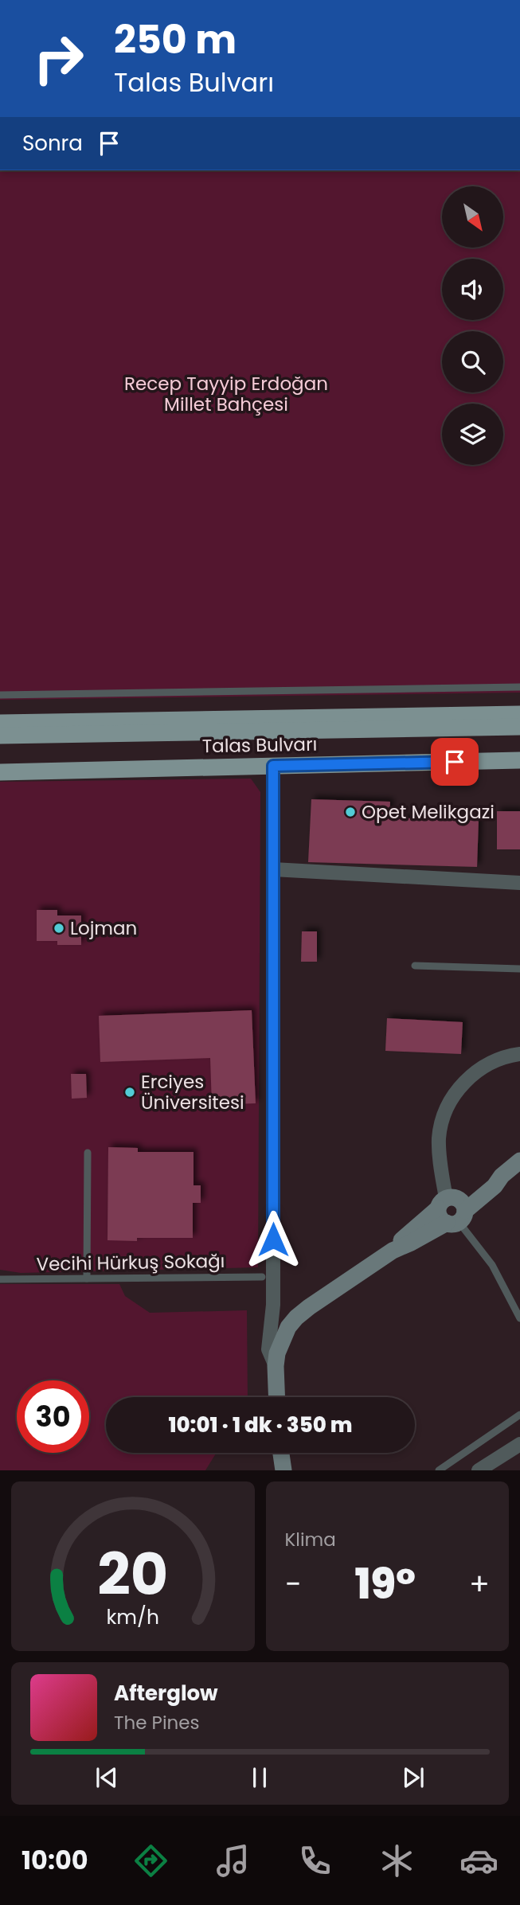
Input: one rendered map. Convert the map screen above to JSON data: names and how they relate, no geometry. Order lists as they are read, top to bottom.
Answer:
{
  "streets": {
    "main road": ["Talas Bulvarı"],
    "lane": ["Vecihi Hürkuş Sokağı"]
  },
  "parks": ["Recep Tayyip Erdoğan Millet Bahçesi"],
  "places": ["Opet Melikgazi", "Lojman", "Erciyes Üniversitesi"],
  "north": "bottom right",
  "page": {
    "turn": ["250 m", "Talas Bulvarı"],
    "then": "Sonra",
    "limit": "30",
    "trip": "10:01 · 1 dk · 350 m",
    "tile": "Klima",
    "heat": ["−", "19°", "+"],
    "song": ["Afterglow", "The Pines"],
    "tabs": "10:00",
    "gauge": ["20", "km/h"]
  }
}
